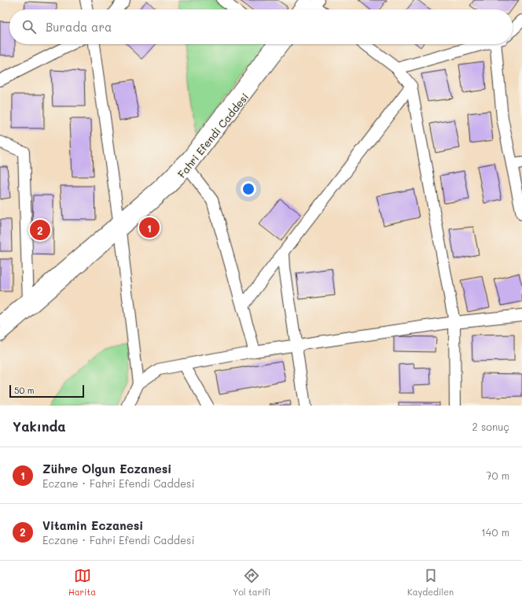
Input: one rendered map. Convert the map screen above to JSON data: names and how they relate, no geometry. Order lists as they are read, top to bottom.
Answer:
{
  "streets": {
    "street": ["Fahri Efendi Caddesi"]
  },
  "scale_bar": "50 m",
  "page": {
    "search": "Burada ara",
    "pins": ["1", "2"],
    "scale": "50 m",
    "heading": ["Yakında", "2 sonuç"],
    "list": [
      {
        "mark": "1",
        "name": "Zühre Olgun Eczanesi",
        "note": "Eczane · Fahri Efendi Caddesi",
        "value": "70 m"
      },
      {
        "mark": "2",
        "name": "Vitamin Eczanesi",
        "note": "Eczane · Fahri Efendi Caddesi",
        "value": "140 m"
      }
    ],
    "nav": ["Harita", "Yol tarifi", "Kaydedilen"]
  }
}
